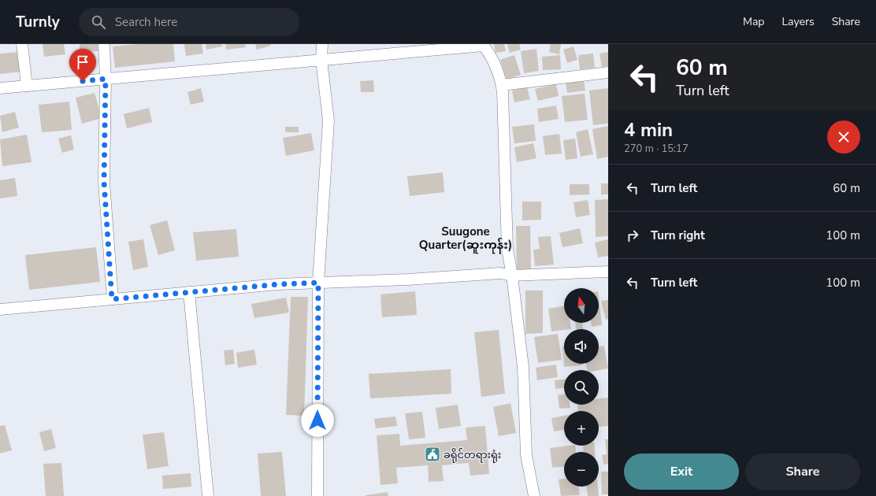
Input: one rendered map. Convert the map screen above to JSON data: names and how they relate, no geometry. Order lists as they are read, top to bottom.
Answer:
{
  "districts": ["Suugone Quarter(ဆူးကုန်း)"],
  "places": {
    "public building": ["ခရိုင်တရားရုံး"]
  },
  "north": "top",
  "page": {
    "header": "Turnly",
    "search": "Search here",
    "nav": ["Map", "Layers", "Share"],
    "turn": ["60 m", "Turn left"],
    "heading": ["4 min", "270 m · 15:17"],
    "list": [
      {
        "name": "Turn left",
        "value": "60 m"
      },
      {
        "name": "Turn right",
        "value": "100 m"
      },
      {
        "name": "Turn left",
        "value": "100 m"
      }
    ],
    "map_buttons": ["+", "−"],
    "buttons": ["Exit", "Share"]
  }
}
